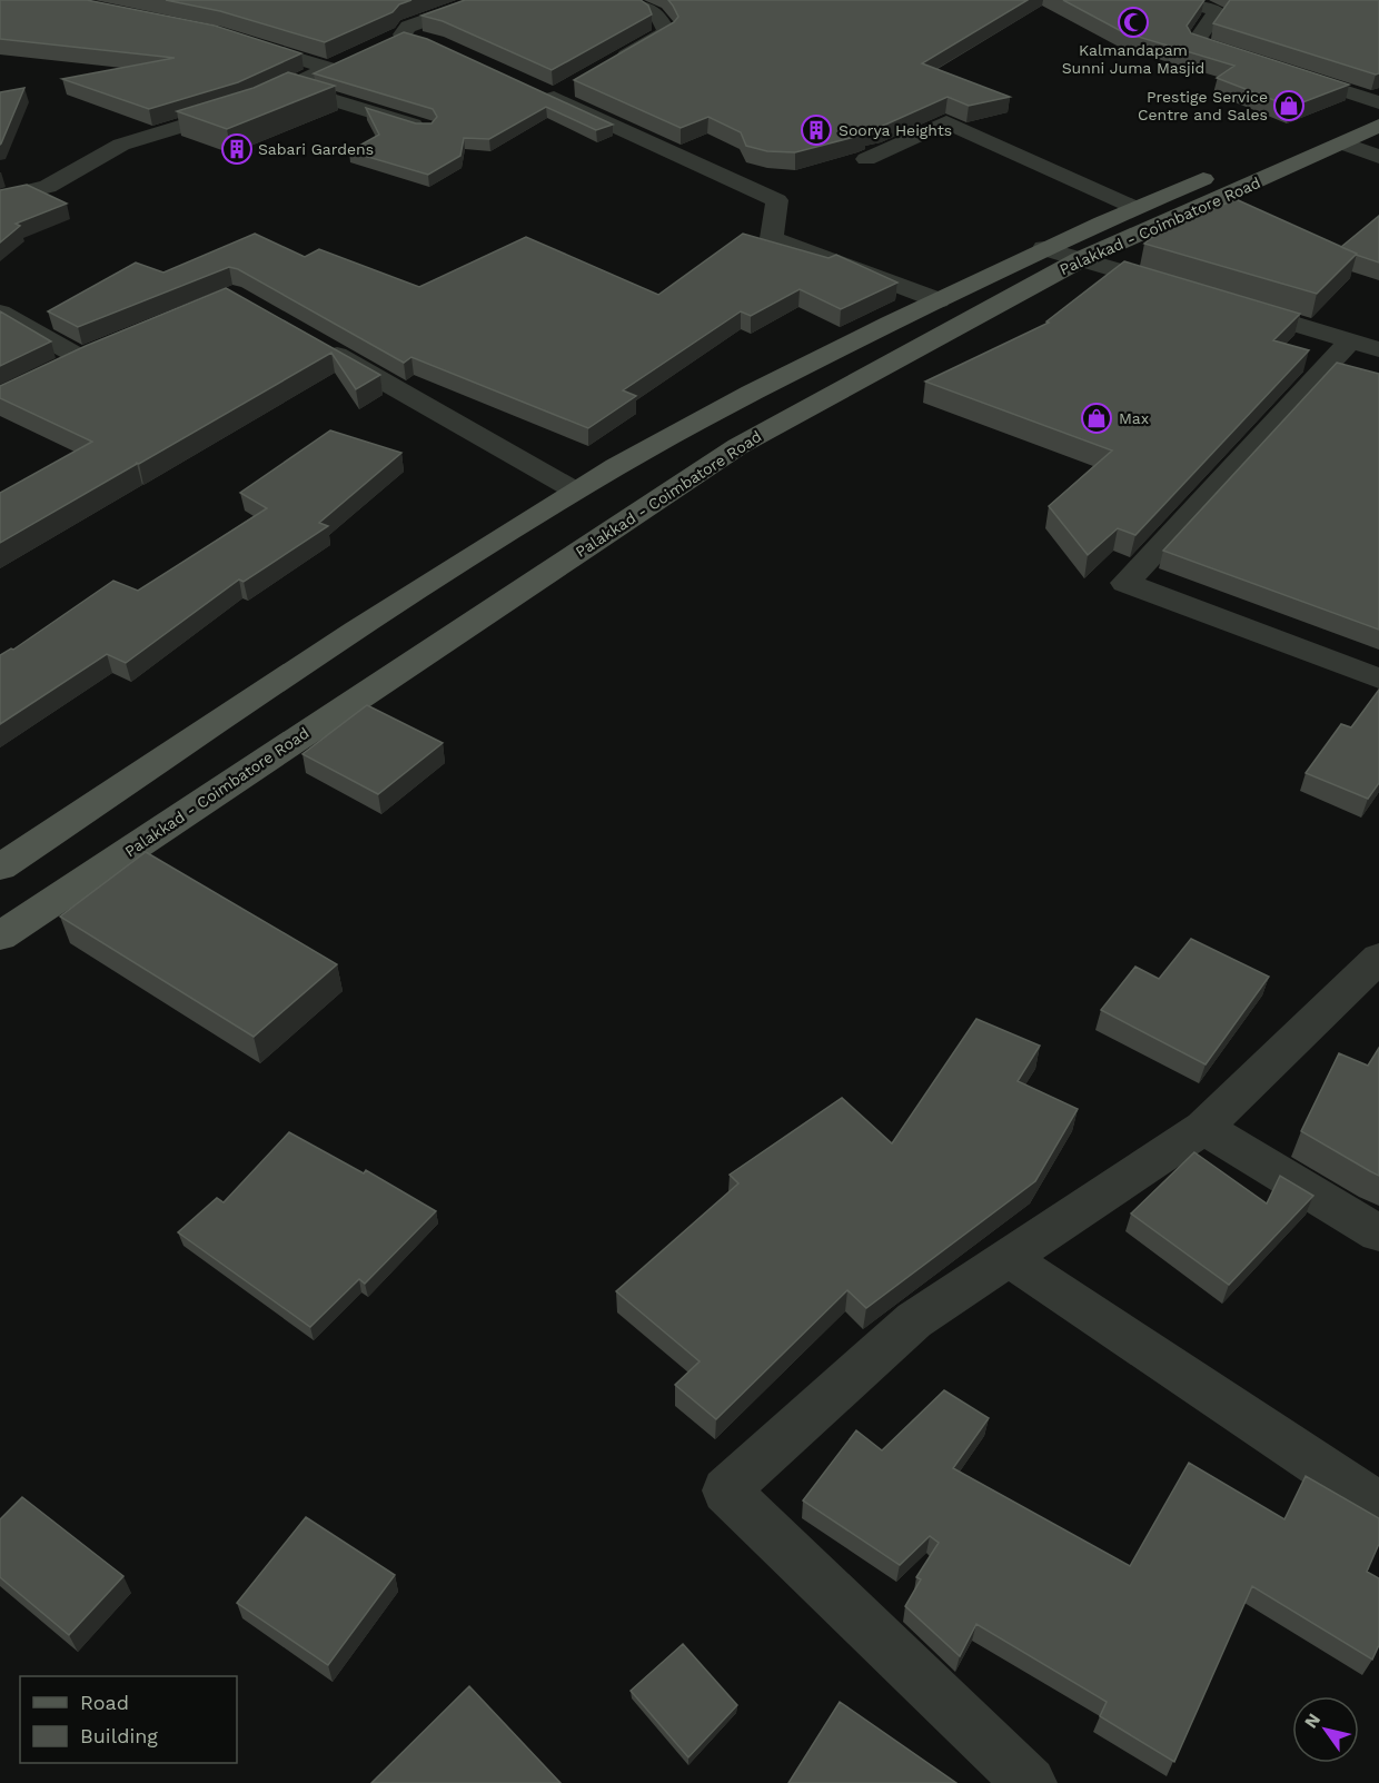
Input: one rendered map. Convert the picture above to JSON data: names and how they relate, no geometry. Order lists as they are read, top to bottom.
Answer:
{
  "streets": {
    "main road": ["Palakkad - Coimbatore Road"]
  },
  "places": {
    "mosque": ["Kalmandapam Sunni Juma Masjid"],
    "shop": ["Prestige Service Centre and Sales", "Max"],
    "building": ["Soorya Heights", "Sabari Gardens"]
  },
  "legend": ["Road", "Building"],
  "north": "top left"
}
